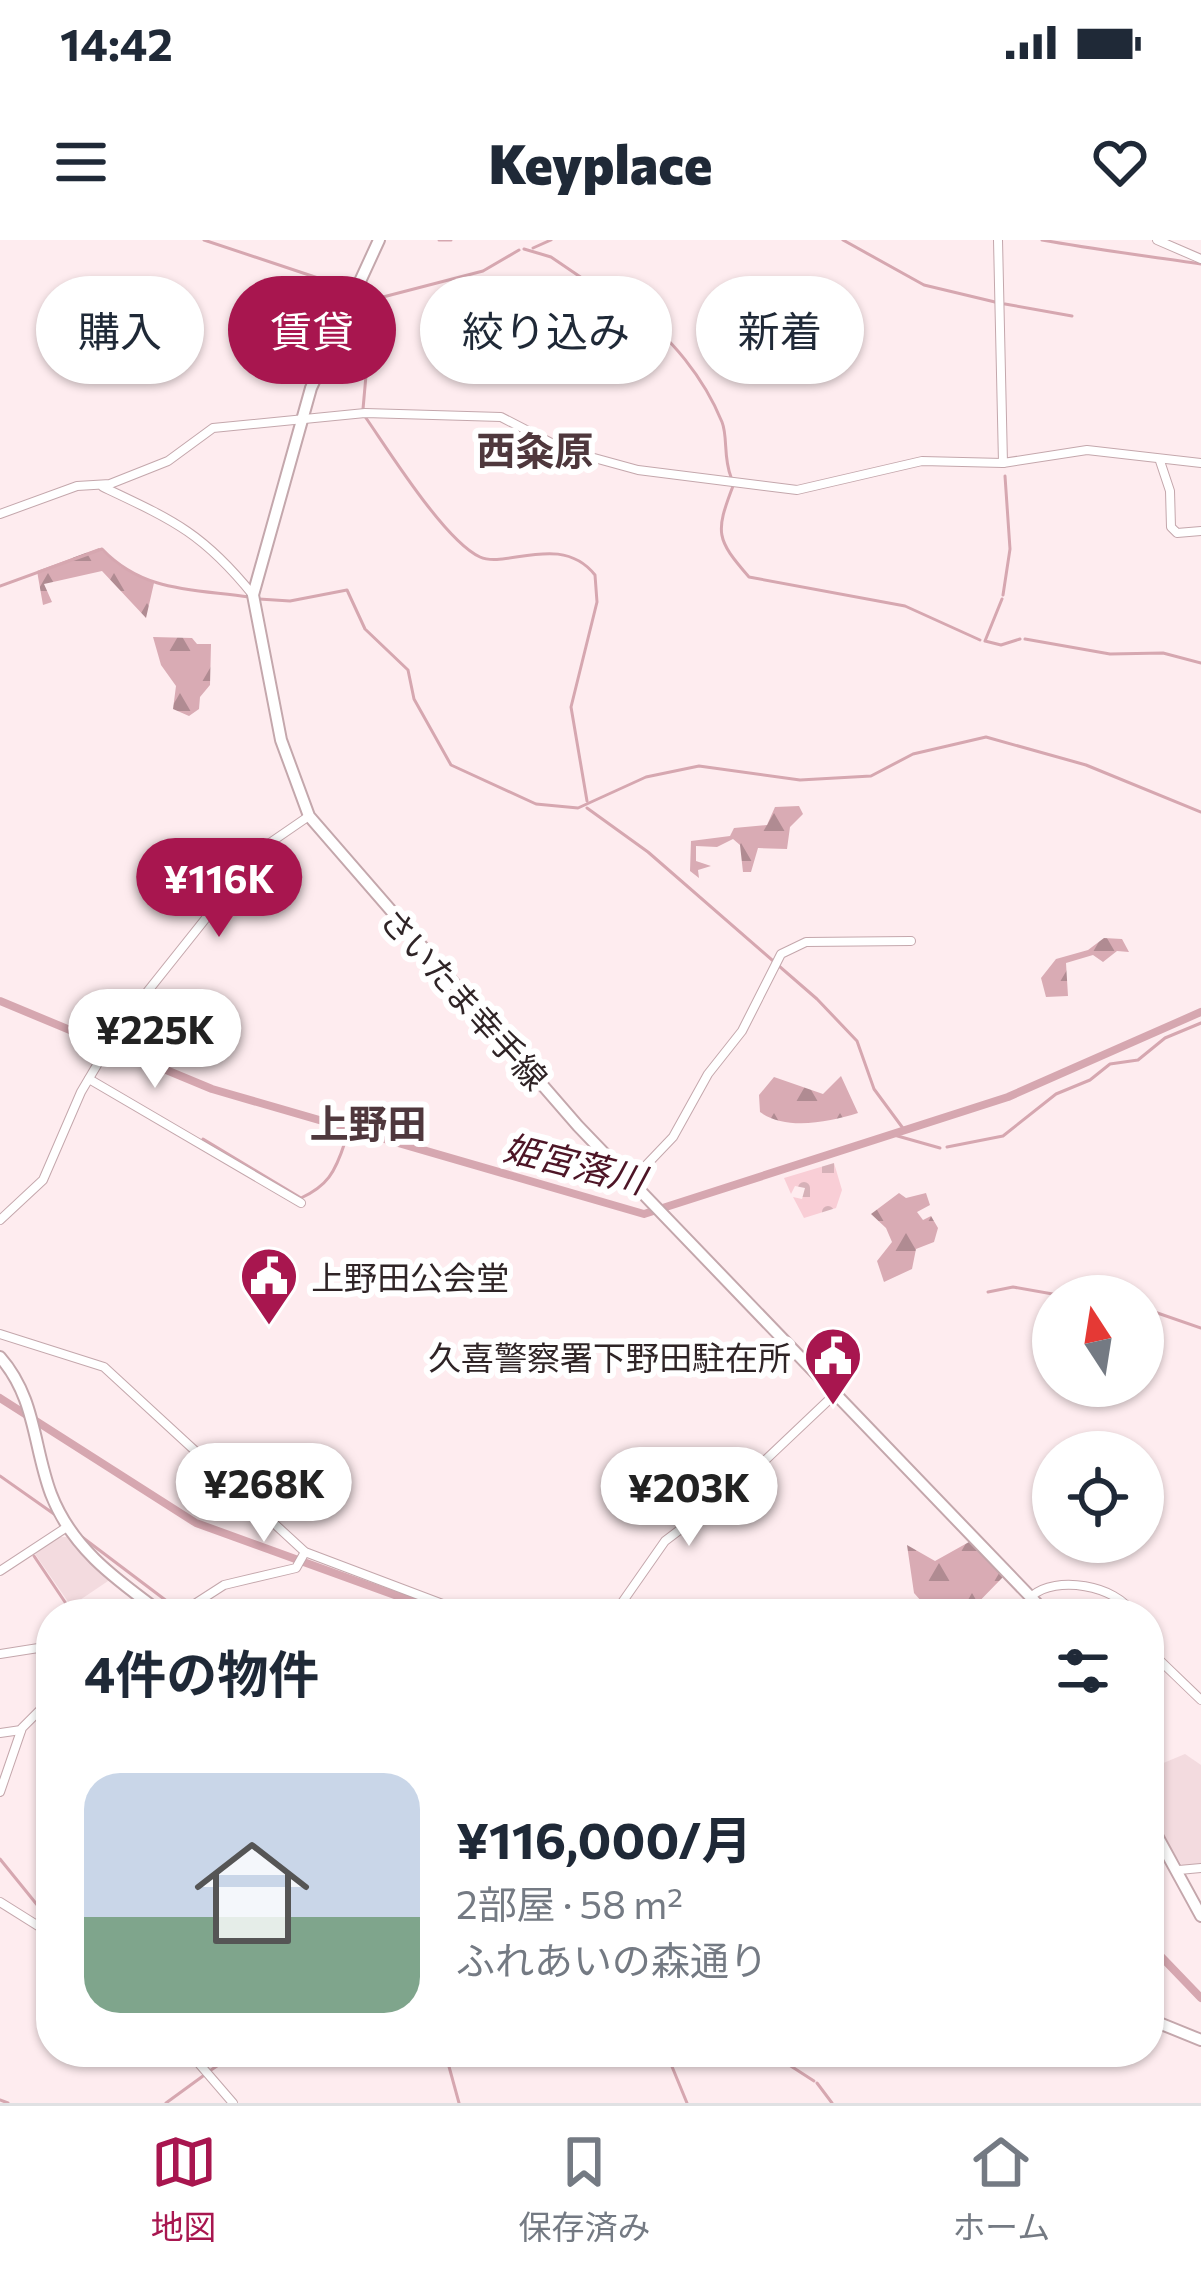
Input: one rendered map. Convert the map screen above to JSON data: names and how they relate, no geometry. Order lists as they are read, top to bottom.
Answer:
{
  "streets": {
    "main road": ["さいたま幸手線"]
  },
  "districts": ["西粂原", "上野田"],
  "water": ["姫宮落川"],
  "places": {
    "public building": ["上野田公会堂", "久喜警察署下野田駐在所"]
  },
  "north": "top",
  "page": {
    "status": "14:42",
    "header": "Keyplace",
    "chip": [
      "購入",
      "賃貸",
      "絞り込み",
      "新着"
    ],
    "price": [
      "¥116K",
      "¥225K",
      "¥268K",
      "¥203K"
    ],
    "heading": "4件の物件",
    "list": [
      {
        "name": "¥116,000/月",
        "note": "2部屋 · 58 m² · ふれあいの森通り"
      }
    ],
    "tabs": ["地図", "保存済み", "ホーム"]
  }
}
